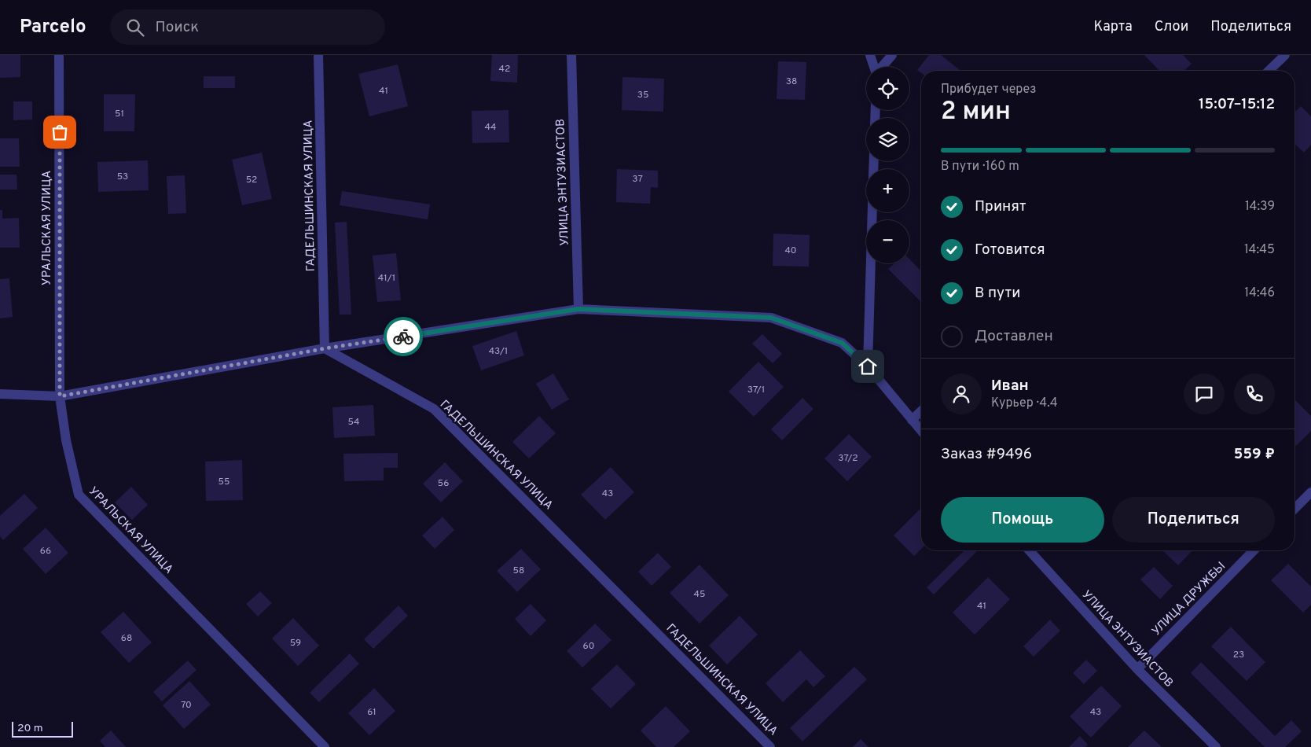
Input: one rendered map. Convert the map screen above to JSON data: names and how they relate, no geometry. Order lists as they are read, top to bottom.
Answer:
{
  "streets": {
    "street": [
      "УЛИЦА ЭНТУЗИАСТОВ",
      "ГАДЕЛЬШИНСКАЯ УЛИЦА",
      "УРАЛЬСКАЯ УЛИЦА",
      "УЛИЦА ДРУЖБЫ"
    ]
  },
  "crossings": [
    ["УЛИЦА ЭНТУЗИАСТОВ", "УЛИЦА ДРУЖБЫ"]
  ],
  "house_numbers": [
    "42",
    "38",
    "41",
    "35",
    "51",
    "44",
    "53",
    "37",
    "52",
    "40",
    "41/1",
    "43/1",
    "37/1",
    "54",
    "37/2",
    "55",
    "56",
    "43",
    "66",
    "58",
    "45",
    "41",
    "68",
    "59",
    "60",
    "23",
    "70",
    "61",
    "43"
  ],
  "scale_bar": "20 m",
  "page": {
    "header": "Parcelo",
    "search": "Поиск",
    "nav": ["Карта", "Слои", "Поделиться"],
    "map_buttons": ["+", "−"],
    "heading": ["2 мин", "Прибудет через", "15:07–15:12"],
    "panel": [
      "Иван",
      "Курьер · 4.4",
      "Заказ #9496",
      "559 ₽"
    ],
    "bar": "В пути · 160 m",
    "list": [
      ["Принят", "14:39"],
      ["Готовится", "14:45"],
      ["В пути", "14:46"],
      "Доставлен"
    ],
    "buttons": ["Помощь", "Поделиться"],
    "scale": "20 m"
  }
}
